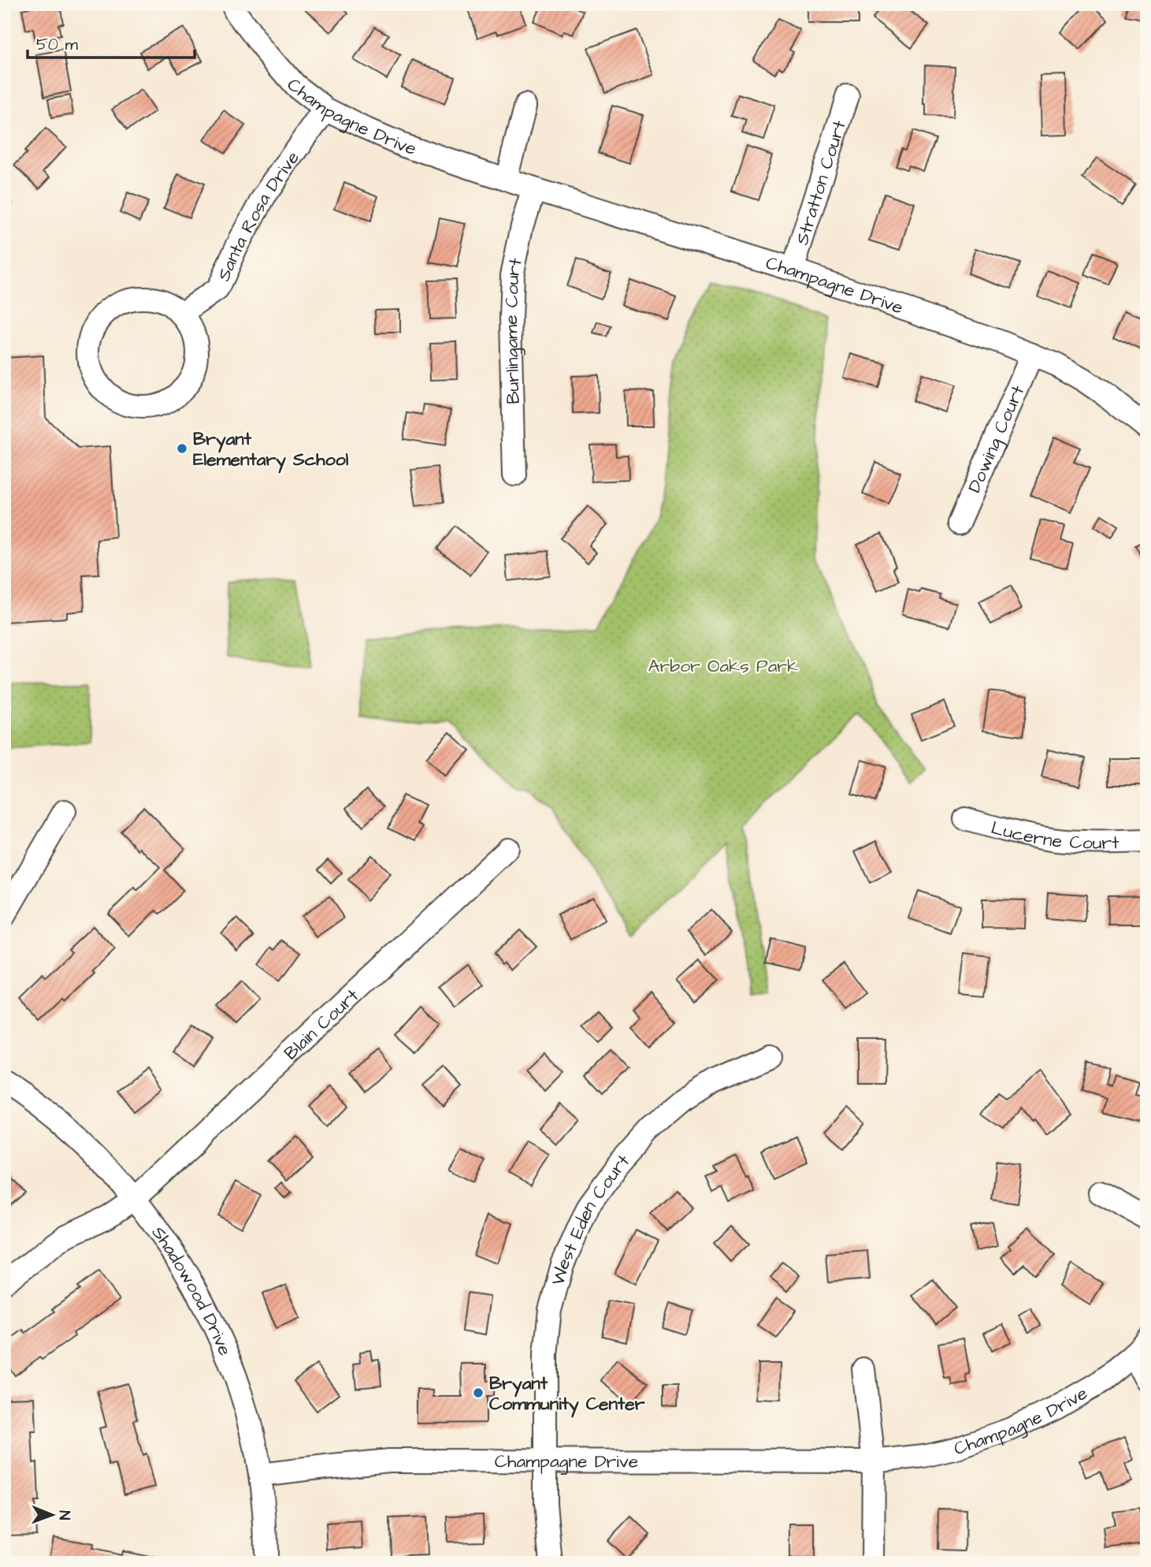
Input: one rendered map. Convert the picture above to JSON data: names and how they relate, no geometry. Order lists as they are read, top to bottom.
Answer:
{
  "streets": {
    "street": [
      "Champagne Drive",
      "Stratton Court",
      "Santa Rosa Drive",
      "Burlingame Court",
      "Dowing Court",
      "Lucerne Court",
      "Blain Court",
      "West Eden Court",
      "Shadowood Drive"
    ]
  },
  "crossings": [
    ["Champagne Drive", "Stratton Court"],
    ["Champagne Drive", "Santa Rosa Drive"],
    ["Champagne Drive", "Burlingame Court"],
    ["Champagne Drive", "Dowing Court"],
    ["Champagne Drive", "West Eden Court"],
    ["Champagne Drive", "Shadowood Drive"],
    ["Blain Court", "Shadowood Drive"]
  ],
  "parks": ["Arbor Oaks Park"],
  "places": ["Bryant Elementary School", "Bryant Community Center"],
  "scale_bar": "50 m",
  "north": "right"
}
